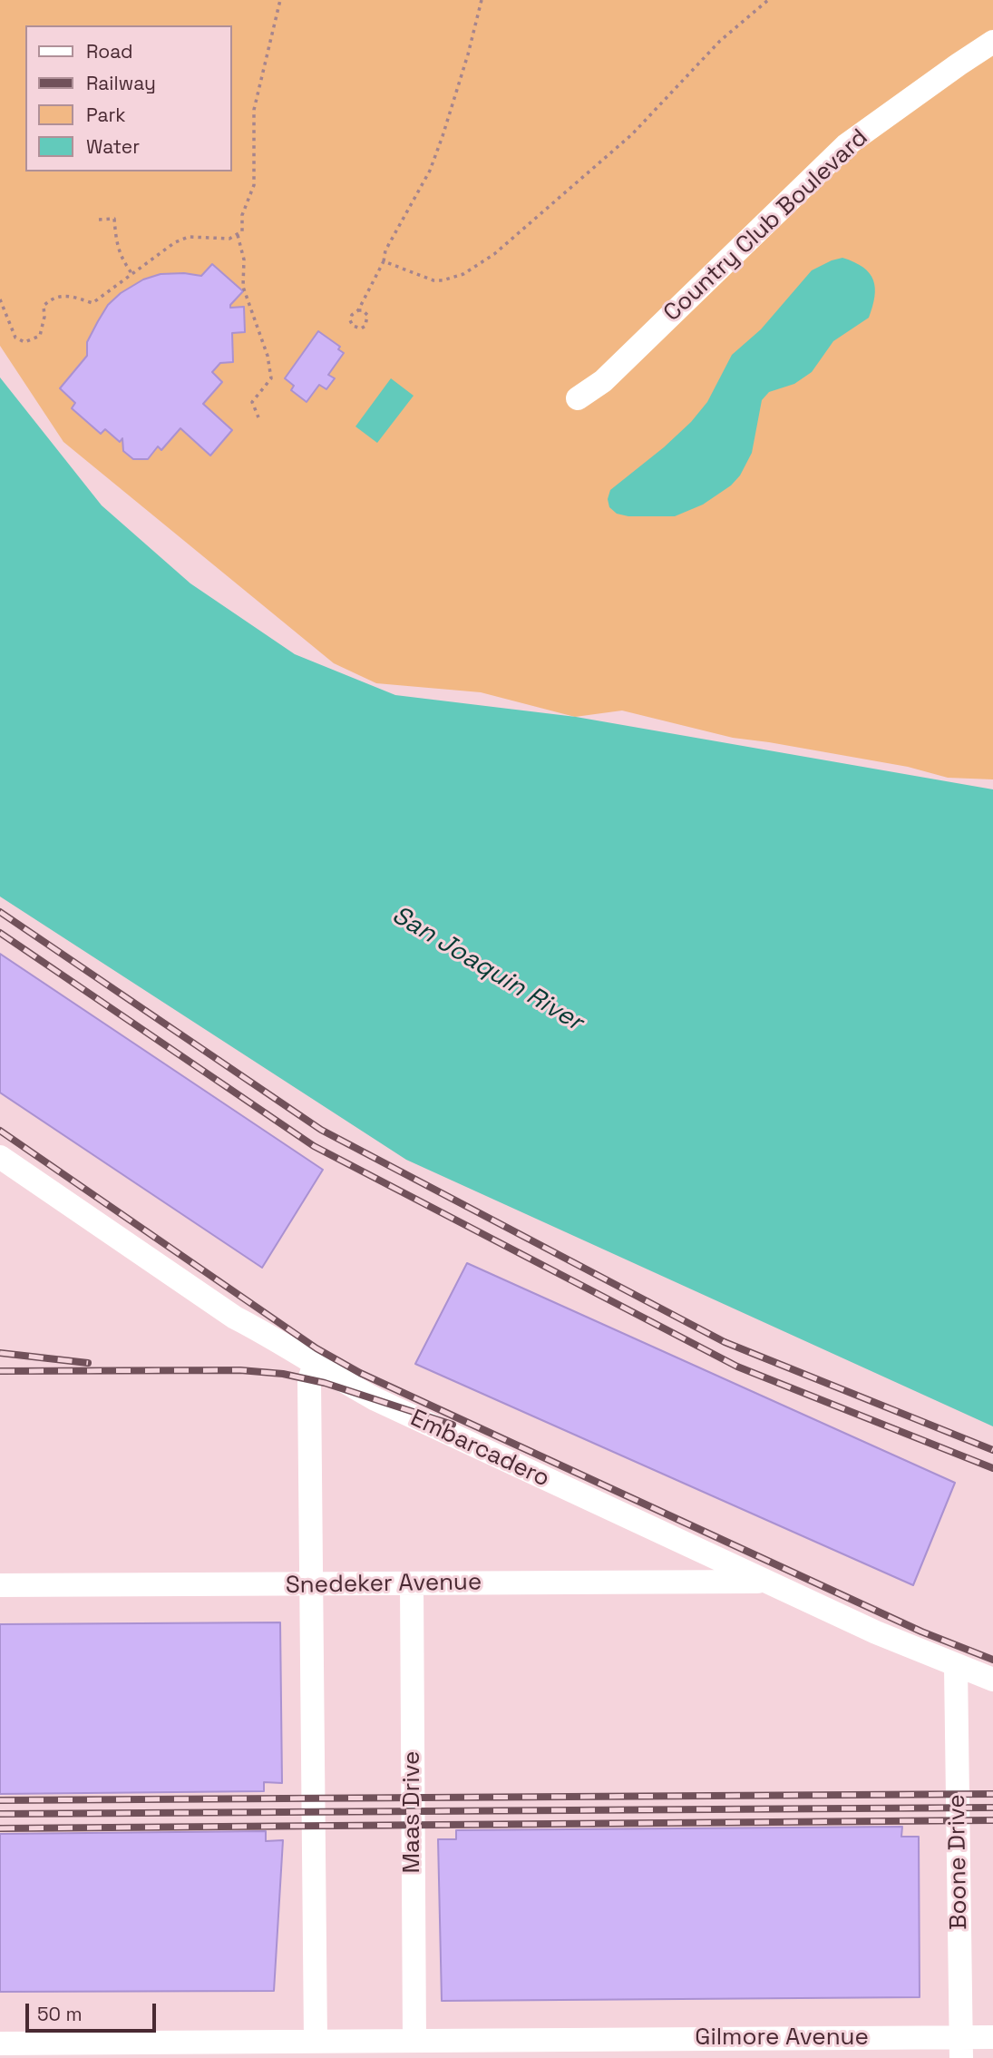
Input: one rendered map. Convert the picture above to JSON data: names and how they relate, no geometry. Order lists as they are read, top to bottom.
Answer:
{
  "streets": {
    "street": [
      "Country Club Boulevard",
      "Embarcadero",
      "Snedeker Avenue",
      "Maas Drive",
      "Boone Drive",
      "Gilmore Avenue"
    ]
  },
  "crossings": [
    ["Embarcadero", "Snedeker Avenue"],
    ["Embarcadero", "Boone Drive"],
    ["Snedeker Avenue", "Maas Drive"],
    ["Maas Drive", "Gilmore Avenue"],
    ["Boone Drive", "Gilmore Avenue"]
  ],
  "water": ["San Joaquin River"],
  "legend": [
    "Road",
    "Railway",
    "Park",
    "Water"
  ],
  "scale_bar": "50 m"
}
